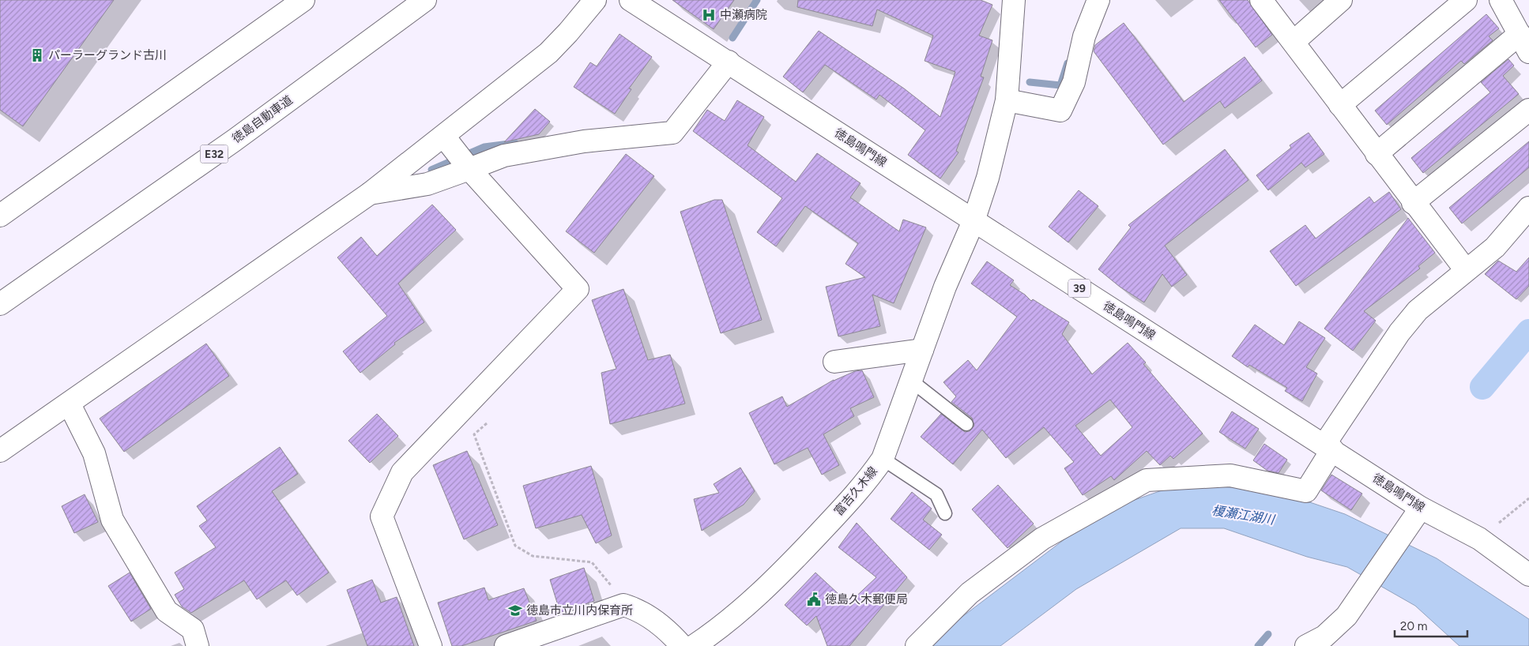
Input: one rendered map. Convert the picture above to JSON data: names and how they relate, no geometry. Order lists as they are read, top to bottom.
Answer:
{
  "streets": {
    "main road": [
      "徳島自動車道",
      "徳島鳴門線",
      "E32",
      "39",
      "富吉久木線"
    ]
  },
  "crossings": [
    ["徳島鳴門線", "富吉久木線"]
  ],
  "water": ["榎瀬江湖川"],
  "places": {
    "hospital": ["中瀬病院"],
    "building": ["パーラーグランド古川"],
    "public building": ["徳島久木郵便局"],
    "school or university": ["徳島市立川内保育所"]
  },
  "scale_bar": "20 m"
}
